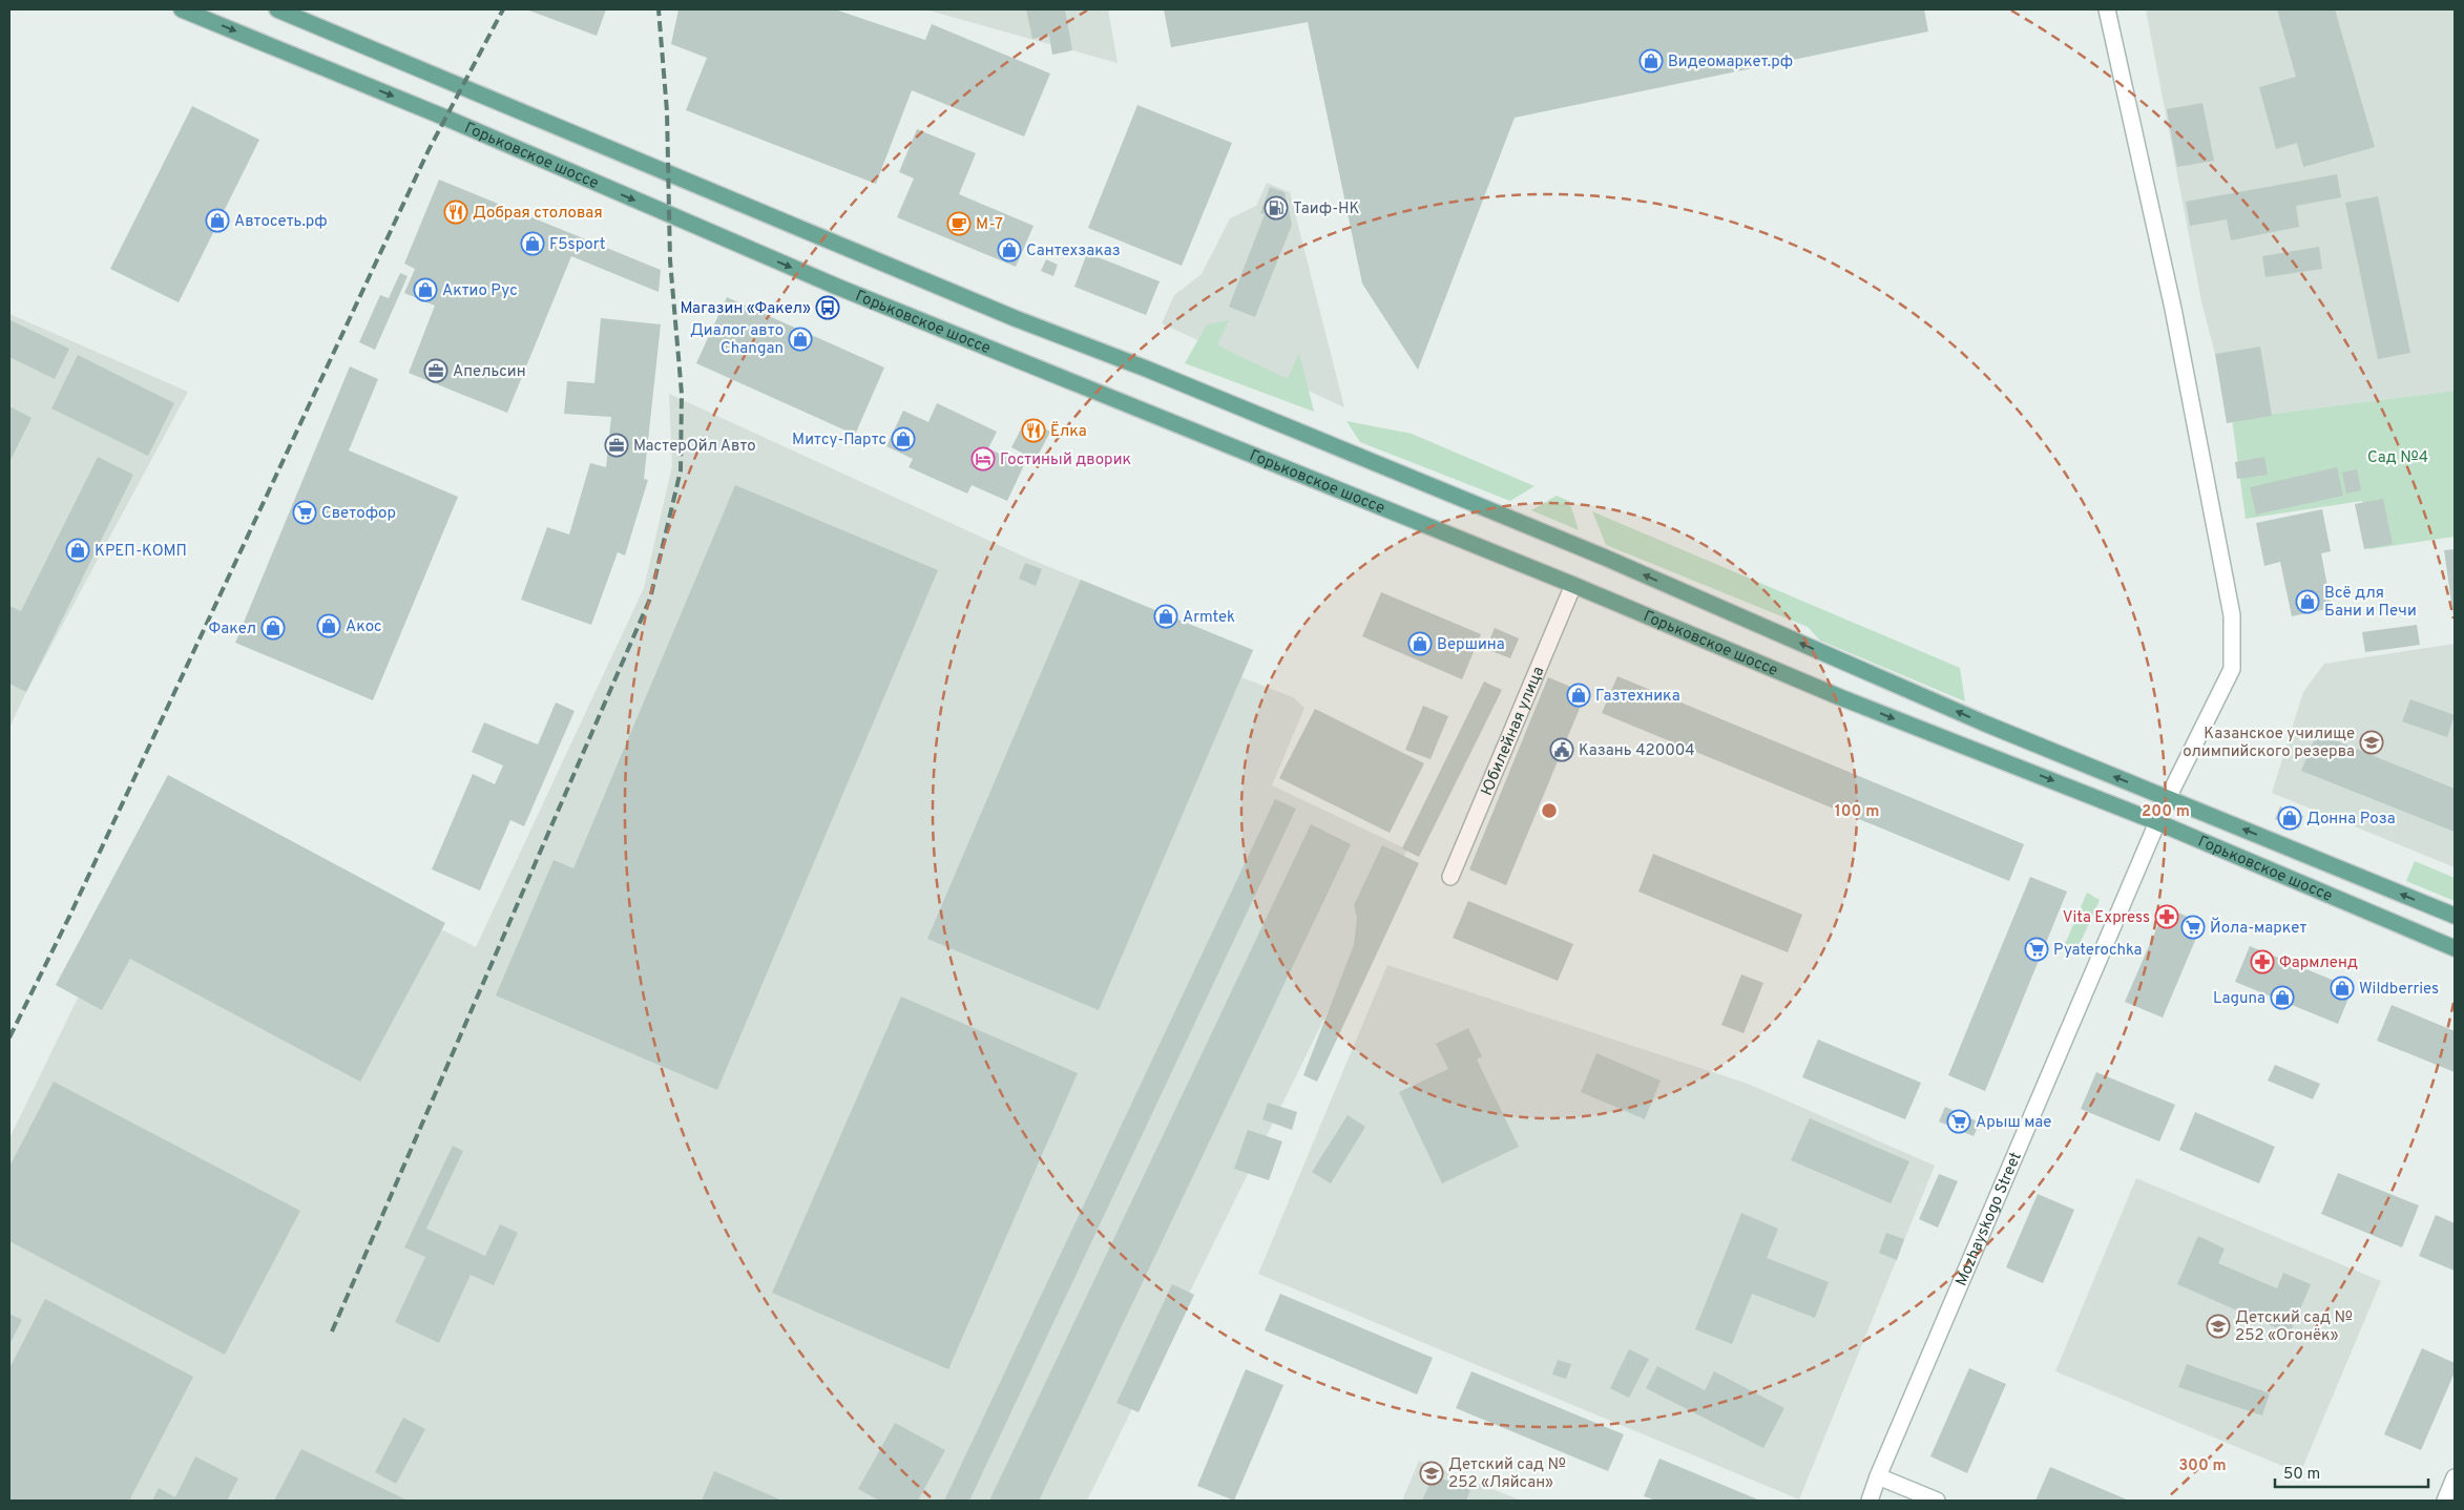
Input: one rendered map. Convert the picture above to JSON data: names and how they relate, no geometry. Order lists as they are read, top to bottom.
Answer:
{
  "streets": {
    "main road": ["Горьковское шоссе"],
    "street": ["Юбилейная улица", "Mozhayskogo Street"]
  },
  "crossings": [
    ["Горьковское шоссе", "Юбилейная улица"],
    ["Горьковское шоссе", "Mozhayskogo Street"]
  ],
  "parks": ["Сад №4"],
  "places": {
    "shop": [
      "Видеомаркет.рф",
      "Автосеть.рф",
      "F5sport",
      "Сантехзаказ",
      "Актио Рус",
      "Диалог авто Changan",
      "Митсу-Партс",
      "КРЕП-КОМП",
      "Всё для Бани и Печи",
      "Armtek",
      "Акос",
      "Факел",
      "Вершина",
      "Газтехника",
      "Донна Роза",
      "Wildberries",
      "Laguna"
    ],
    "fuel station": ["Таиф-НК"],
    "restaurant": ["Добрая столовая", "Ёлка"],
    "cafe": ["M-7"],
    "bus stop": ["Магазин «Факел»"],
    "office": ["Апельсин", "МастерОйл Авто"],
    "hotel": ["Гостиный дворик"],
    "supermarket": [
      "Светофор",
      "Йола-маркет",
      "Pyaterochka",
      "Арыш мае"
    ],
    "school or university": ["Казанское училище олимпийского резерва", "Детский сад № 252 «Огонёк»", "Детский сад № 252 «Ляйсан»"],
    "public building": ["Казань 420004"],
    "pharmacy": ["Vita Express", "Фармленд"]
  },
  "scale_bar": "50 m",
  "rings": ["100 m", "200 m", "300 m"]
}
